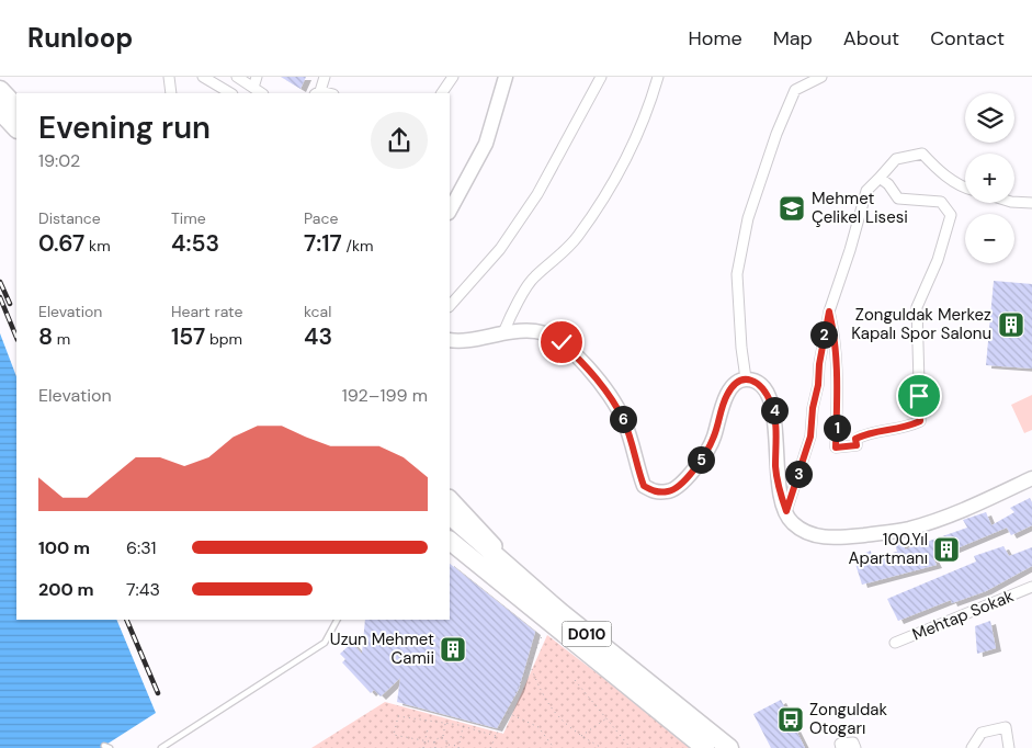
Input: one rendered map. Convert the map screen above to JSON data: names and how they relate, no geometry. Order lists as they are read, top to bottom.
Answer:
{
  "streets": {
    "highway": ["D010"],
    "street": ["Mehtap Sokak"]
  },
  "places": {
    "school or university": ["Mehmet Çelikel Lisesi"],
    "building": ["Zonguldak Merkez Kapalı Spor Salonu", "100.Yıl Apartmanı", "Uzun Mehmet Camii"],
    "bus stop": ["Zonguldak Otogarı"]
  },
  "page": {
    "header": "Runloop",
    "nav": [
      "Home",
      "Map",
      "About",
      "Contact"
    ],
    "map_buttons": ["+", "−"],
    "heading": ["Evening run", "19:02"],
    "stats": [
      ["Distance", "0.67 km"],
      ["Time", "4:53"],
      ["Pace", "7:17 /km"],
      ["Elevation", "8 m"],
      ["Heart rate", "157 bpm"],
      ["kcal", "43"]
    ],
    "pins": [
      "2",
      "4",
      "6",
      "1",
      "5",
      "3"
    ],
    "chart": ["Elevation", "192–199 m"],
    "list": [
      {
        "name": "100 m",
        "note": "6:31"
      },
      {
        "name": "200 m",
        "note": "7:43"
      }
    ]
  }
}
